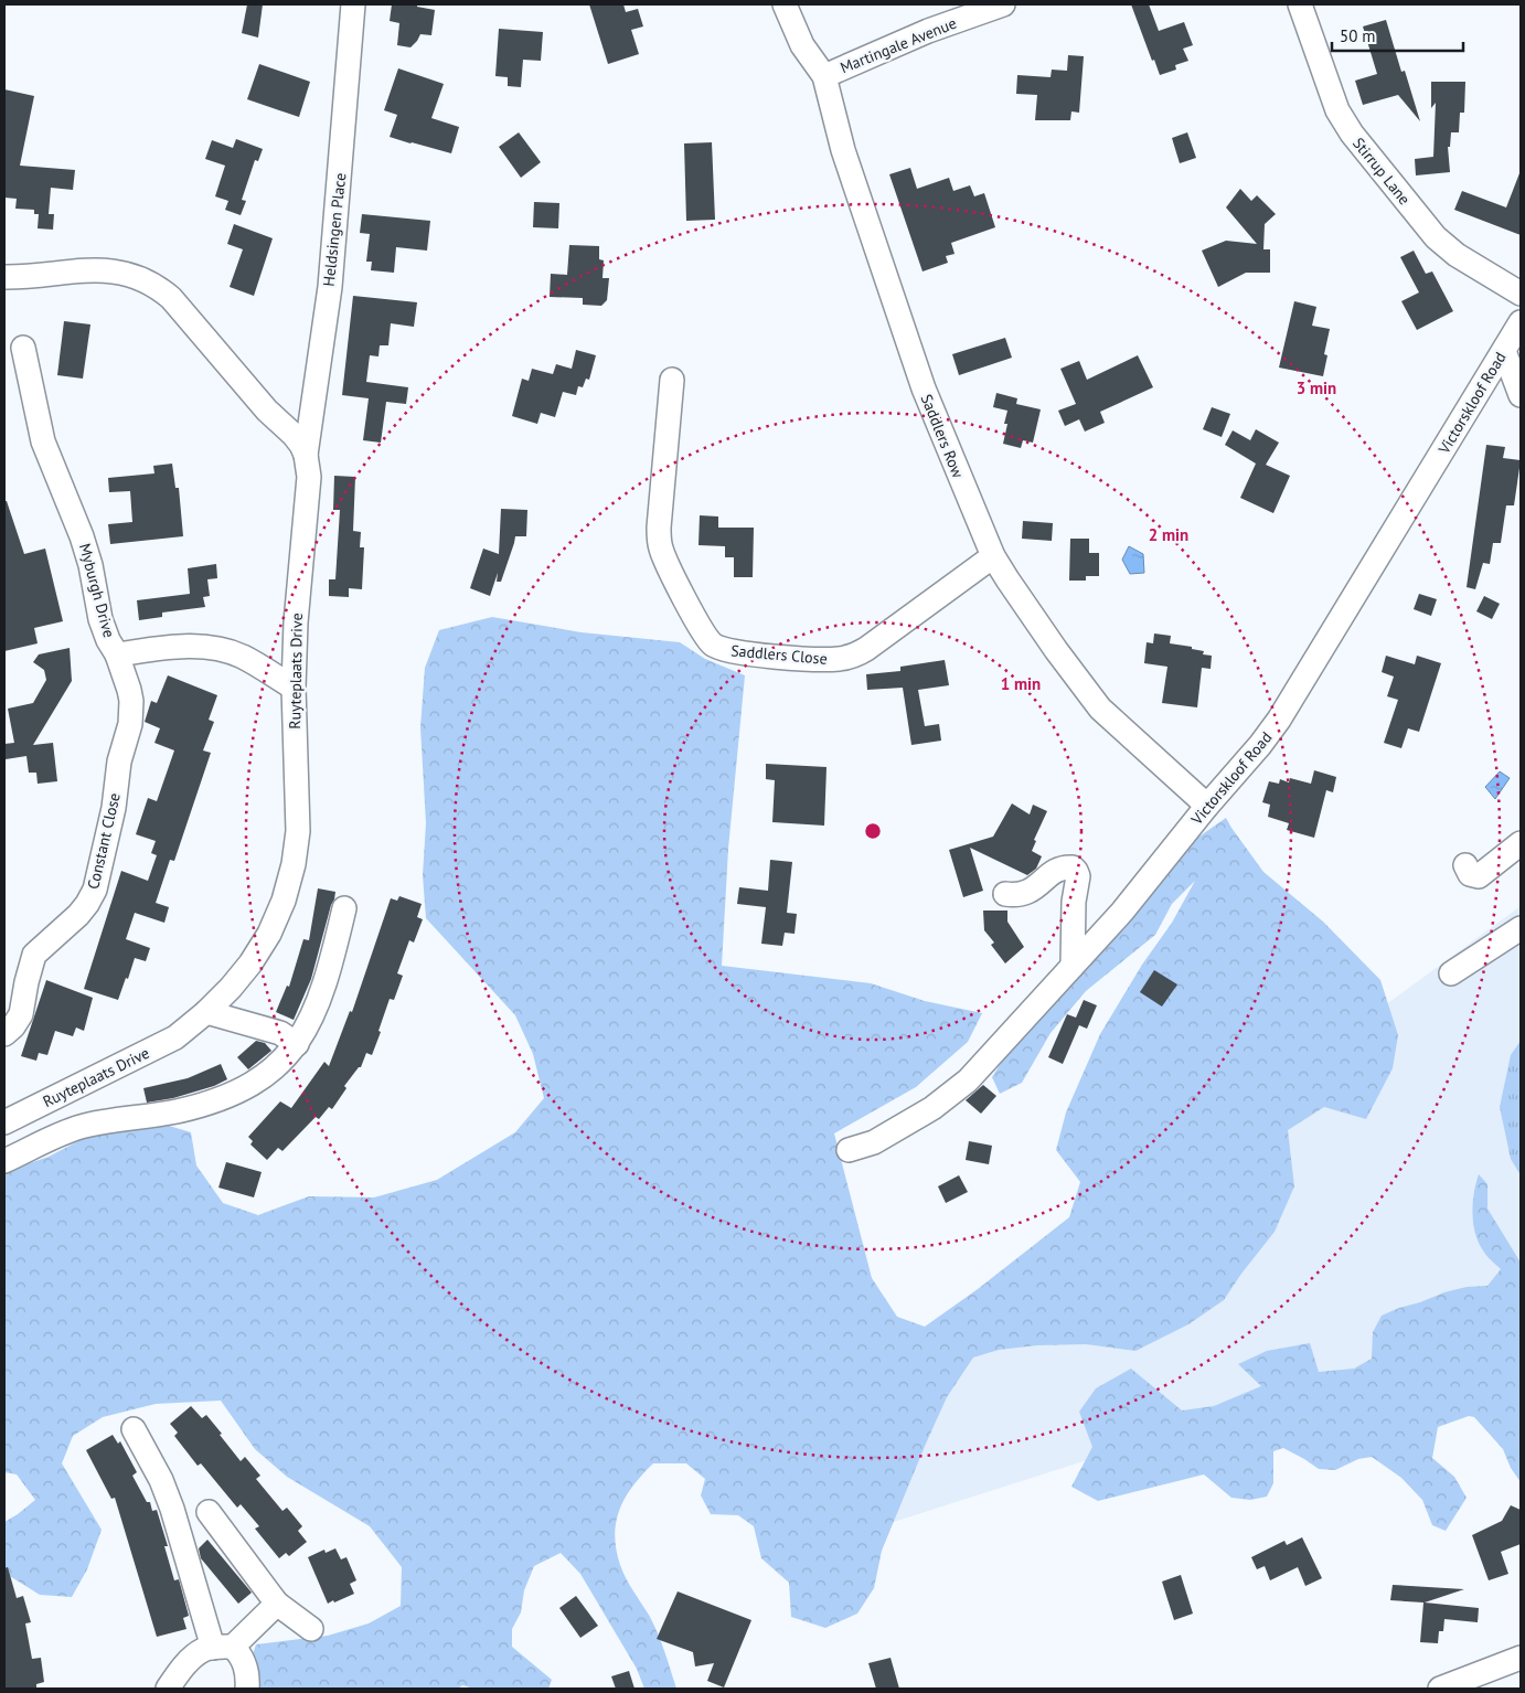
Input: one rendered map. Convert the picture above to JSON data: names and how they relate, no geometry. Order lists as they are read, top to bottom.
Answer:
{
  "streets": {
    "street": [
      "Martingale Avenue",
      "Stirrup Lane",
      "Heldsingen Place",
      "Victorskloof Road",
      "Saddlers Row",
      "Myburgh Drive",
      "Saddlers Close",
      "Ruyteplaats Drive",
      "Constant Close"
    ]
  },
  "crossings": [
    ["Martingale Avenue", "Saddlers Row"],
    ["Heldsingen Place", "Ruyteplaats Drive"],
    ["Victorskloof Road", "Saddlers Row"],
    ["Saddlers Row", "Saddlers Close"],
    ["Myburgh Drive", "Ruyteplaats Drive"],
    ["Myburgh Drive", "Constant Close"]
  ],
  "scale_bar": "50 m",
  "rings": ["3 min", "2 min", "1 min"]
}
